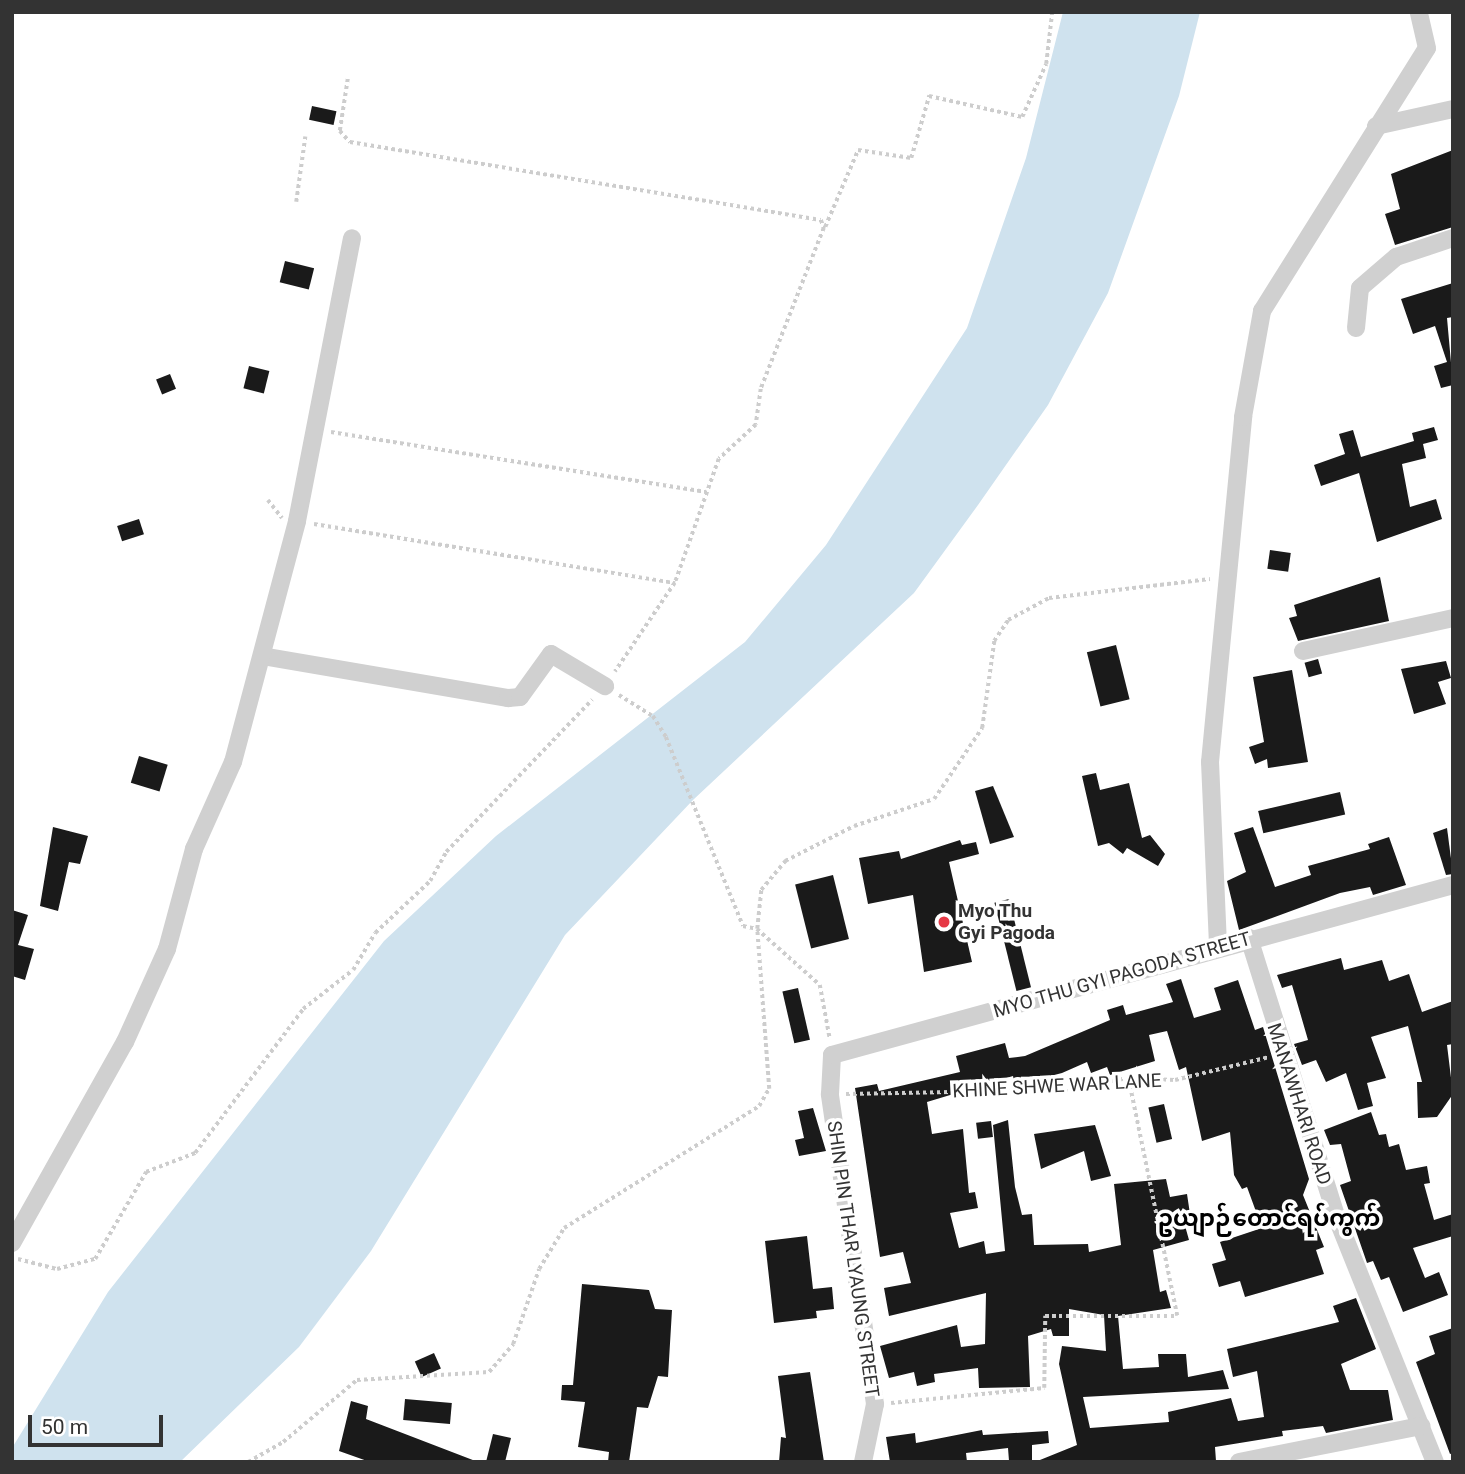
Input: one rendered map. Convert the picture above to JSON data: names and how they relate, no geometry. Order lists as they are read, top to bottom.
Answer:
{
  "streets": {
    "street": ["MYO THU GYI PAGODA STREET", "MANAWHARI ROAD", "SHIN PIN THAR LYAUNG STREET"],
    "path": ["KHINE SHWE WAR LANE"]
  },
  "crossings": [
    ["MYO THU GYI PAGODA STREET", "MANAWHARI ROAD"],
    ["MYO THU GYI PAGODA STREET", "SHIN PIN THAR LYAUNG STREET"],
    ["KHINE SHWE WAR LANE", "MANAWHARI ROAD"],
    ["KHINE SHWE WAR LANE", "SHIN PIN THAR LYAUNG STREET"]
  ],
  "districts": ["ဥယျာဉ်တောင်ရပ်ကွက်"],
  "places": ["Myo Thu Gyi Pagoda"],
  "scale_bar": "50 m"
}
